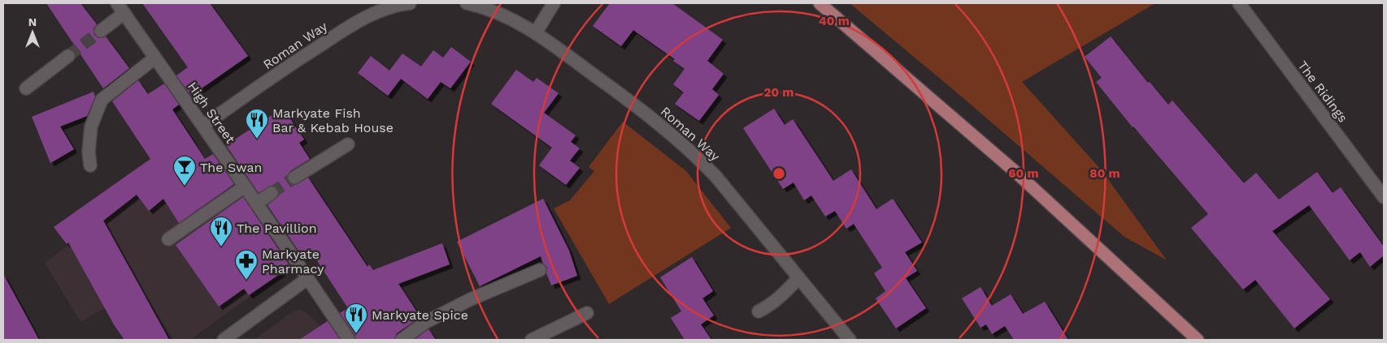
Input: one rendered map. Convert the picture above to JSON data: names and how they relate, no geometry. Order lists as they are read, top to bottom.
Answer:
{
  "streets": {
    "street": ["Roman Way", "The Ridings", "High Street"]
  },
  "crossings": [
    ["Roman Way", "High Street"]
  ],
  "places": {
    "restaurant": ["Markyate Fish Bar & Kebab House", "The Pavillion", "Markyate Spice"],
    "bar": ["The Swan"],
    "pharmacy": ["Markyate Pharmacy"]
  },
  "north": "top",
  "rings": [
    "40 m",
    "20 m",
    "60 m",
    "80 m"
  ]
}
